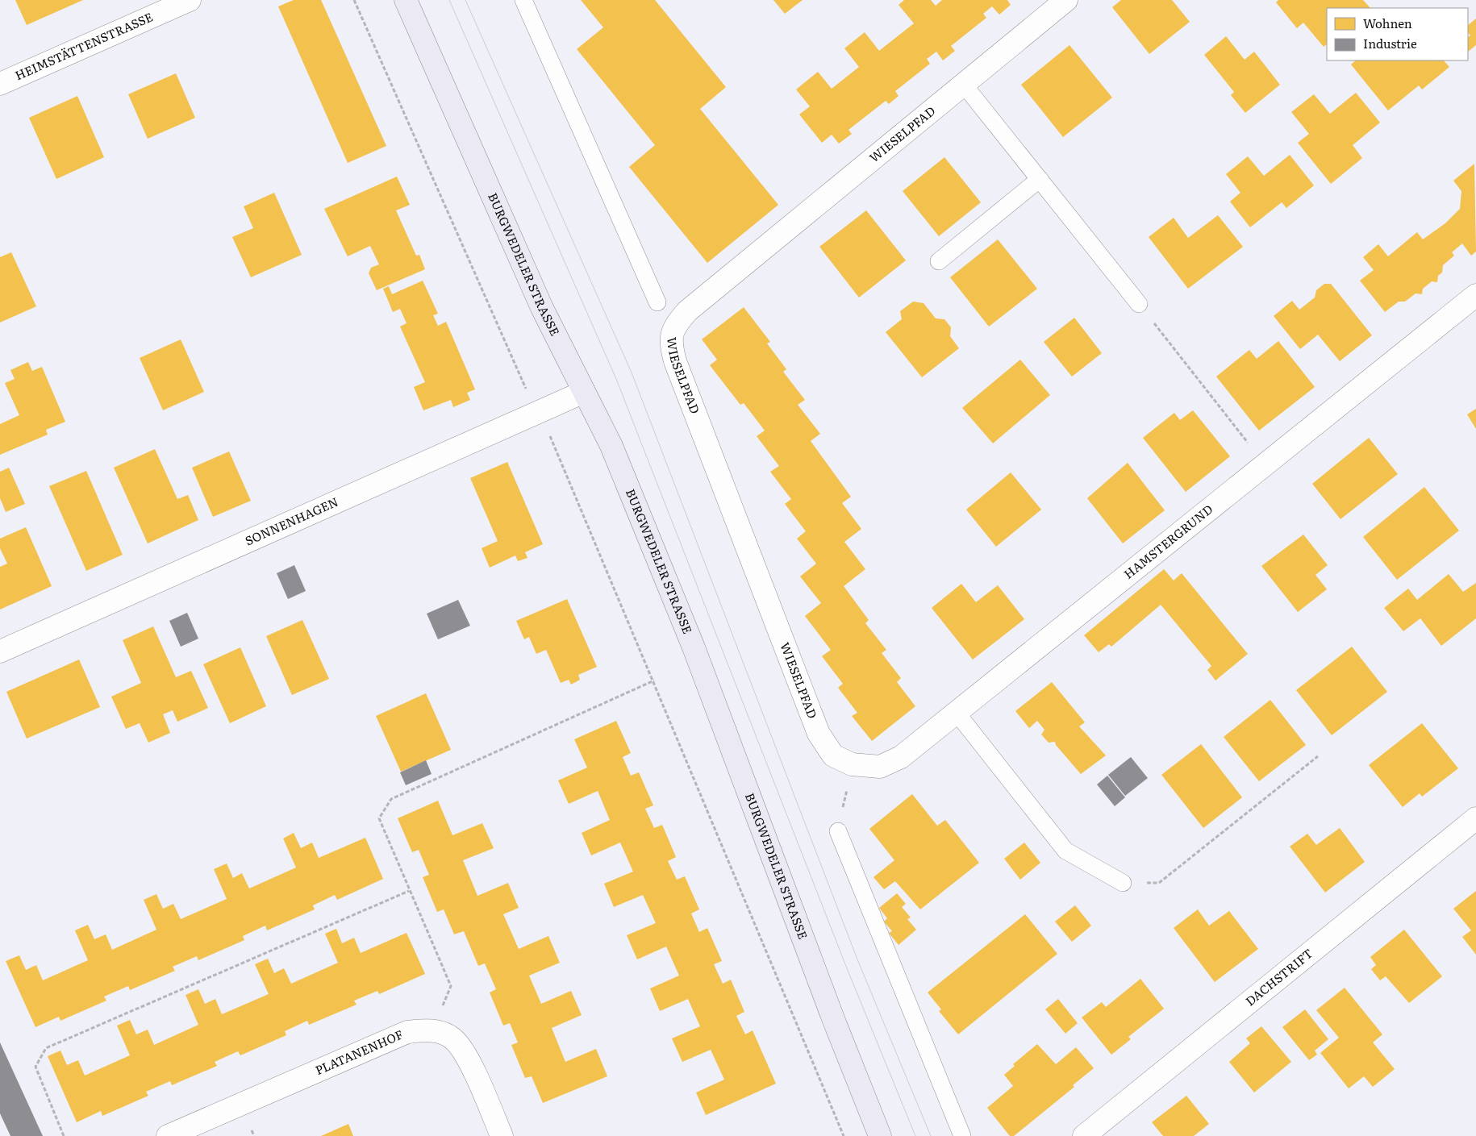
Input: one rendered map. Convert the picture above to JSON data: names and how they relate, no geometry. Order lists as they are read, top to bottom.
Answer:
{
  "streets": {
    "main road": ["BURGWEDELER STRASSE"],
    "street": [
      "HEIMSTÄTTENSTRASSE",
      "WIESELPFAD",
      "SONNENHAGEN",
      "HAMSTERGRUND",
      "DACHSTRIFT",
      "PLATANENHOF"
    ]
  },
  "crossings": [
    ["WIESELPFAD", "HAMSTERGRUND"],
    ["BURGWEDELER STRASSE", "SONNENHAGEN"]
  ],
  "legend": ["Wohnen", "Industrie"]
}
